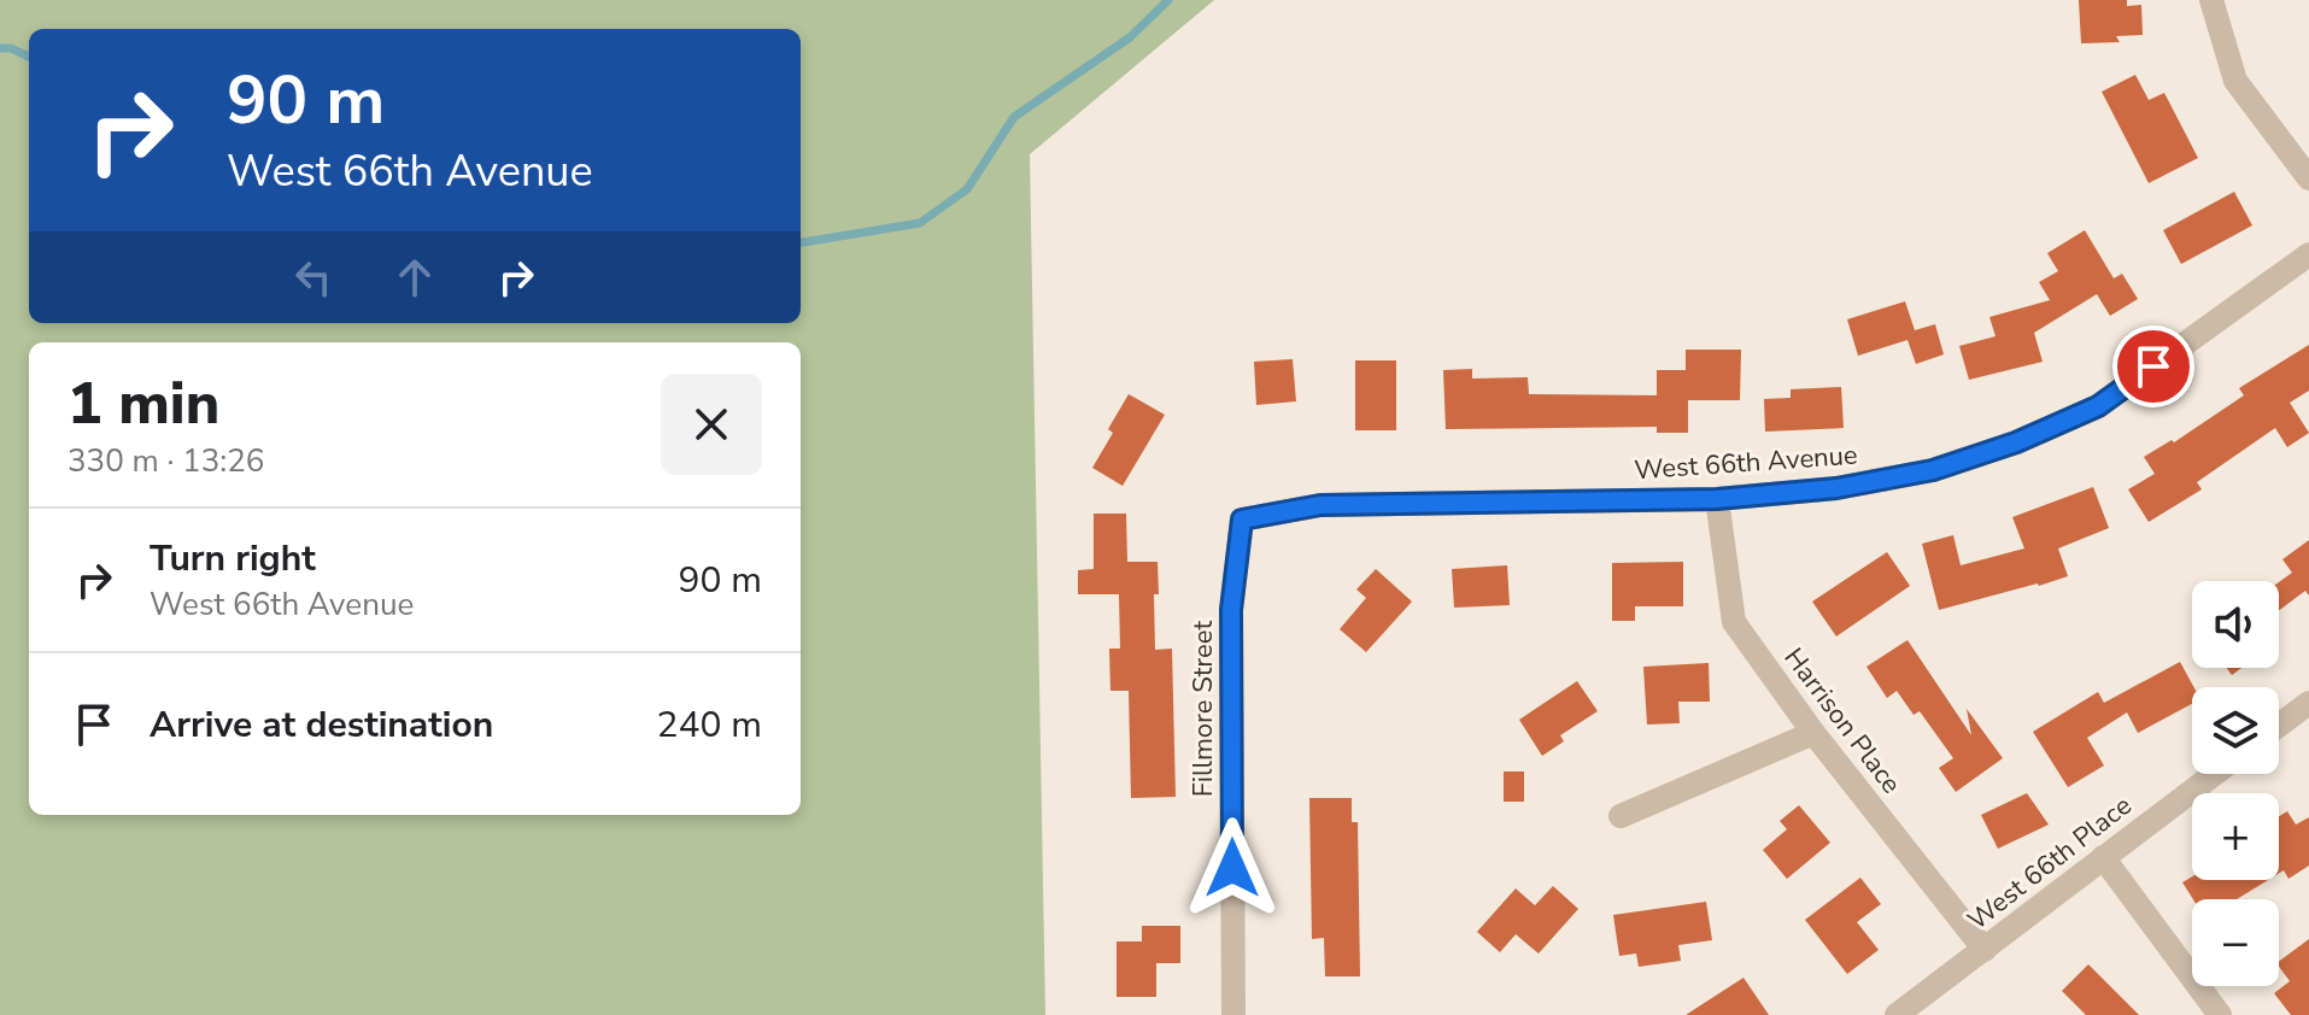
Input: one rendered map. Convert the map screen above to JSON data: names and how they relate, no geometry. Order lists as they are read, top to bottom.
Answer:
{
  "streets": {
    "street": [
      "West 66th Avenue",
      "Fillmore Street",
      "Harrison Place",
      "West 66th Place"
    ]
  },
  "crossings": [
    ["West 66th Avenue", "Fillmore Street"],
    ["West 66th Avenue", "Harrison Place"],
    ["Harrison Place", "West 66th Place"]
  ],
  "page": {
    "turn": ["90 m", "West 66th Avenue"],
    "heading": ["1 min", "330 m · 13:26"],
    "list": [
      {
        "name": "Turn right",
        "note": "West 66th Avenue",
        "value": "90 m"
      },
      {
        "name": "Arrive at destination",
        "value": "240 m"
      }
    ],
    "map_buttons": ["+", "−"]
  }
}
